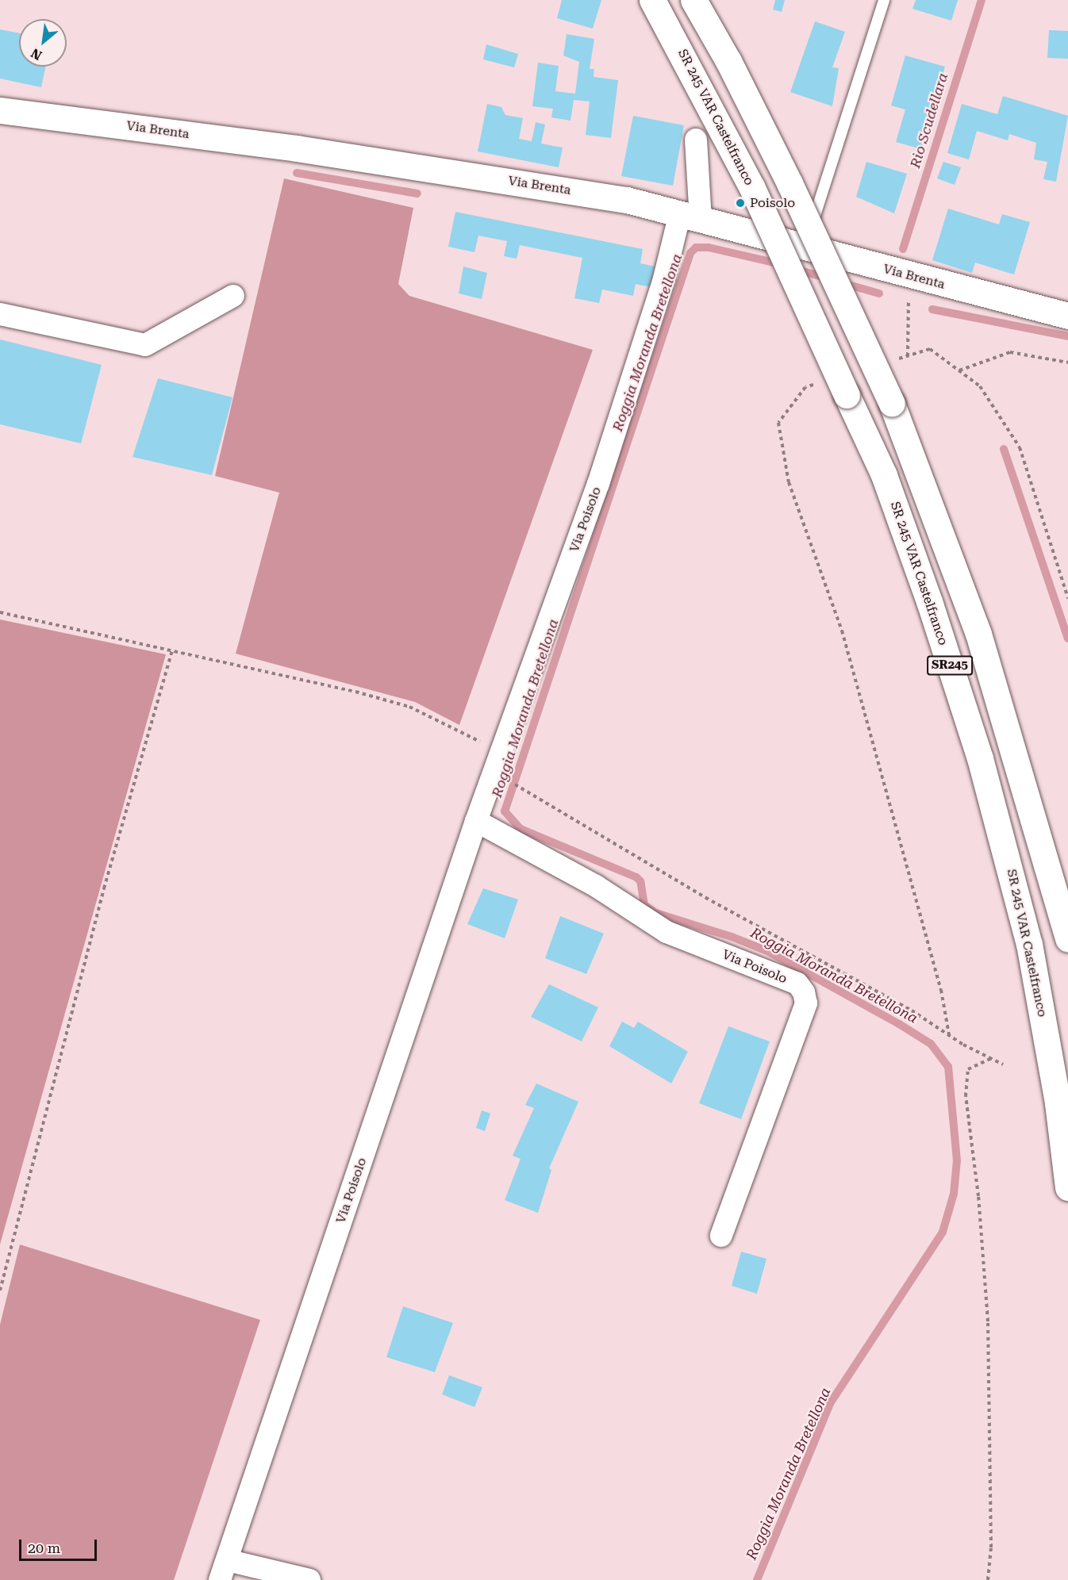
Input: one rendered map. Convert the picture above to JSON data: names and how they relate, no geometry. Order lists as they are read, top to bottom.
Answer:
{
  "streets": {
    "main road": ["SR 245 VAR Castelfranco", "Via Brenta", "SR245"],
    "street": ["Via Poisolo"]
  },
  "crossings": [
    ["Via Brenta", "Via Poisolo"]
  ],
  "water": ["Rio Scudellara", "Roggia Moranda Bretellona"],
  "places": ["Poisolo"],
  "scale_bar": "20 m",
  "north": "bottom left"
}
